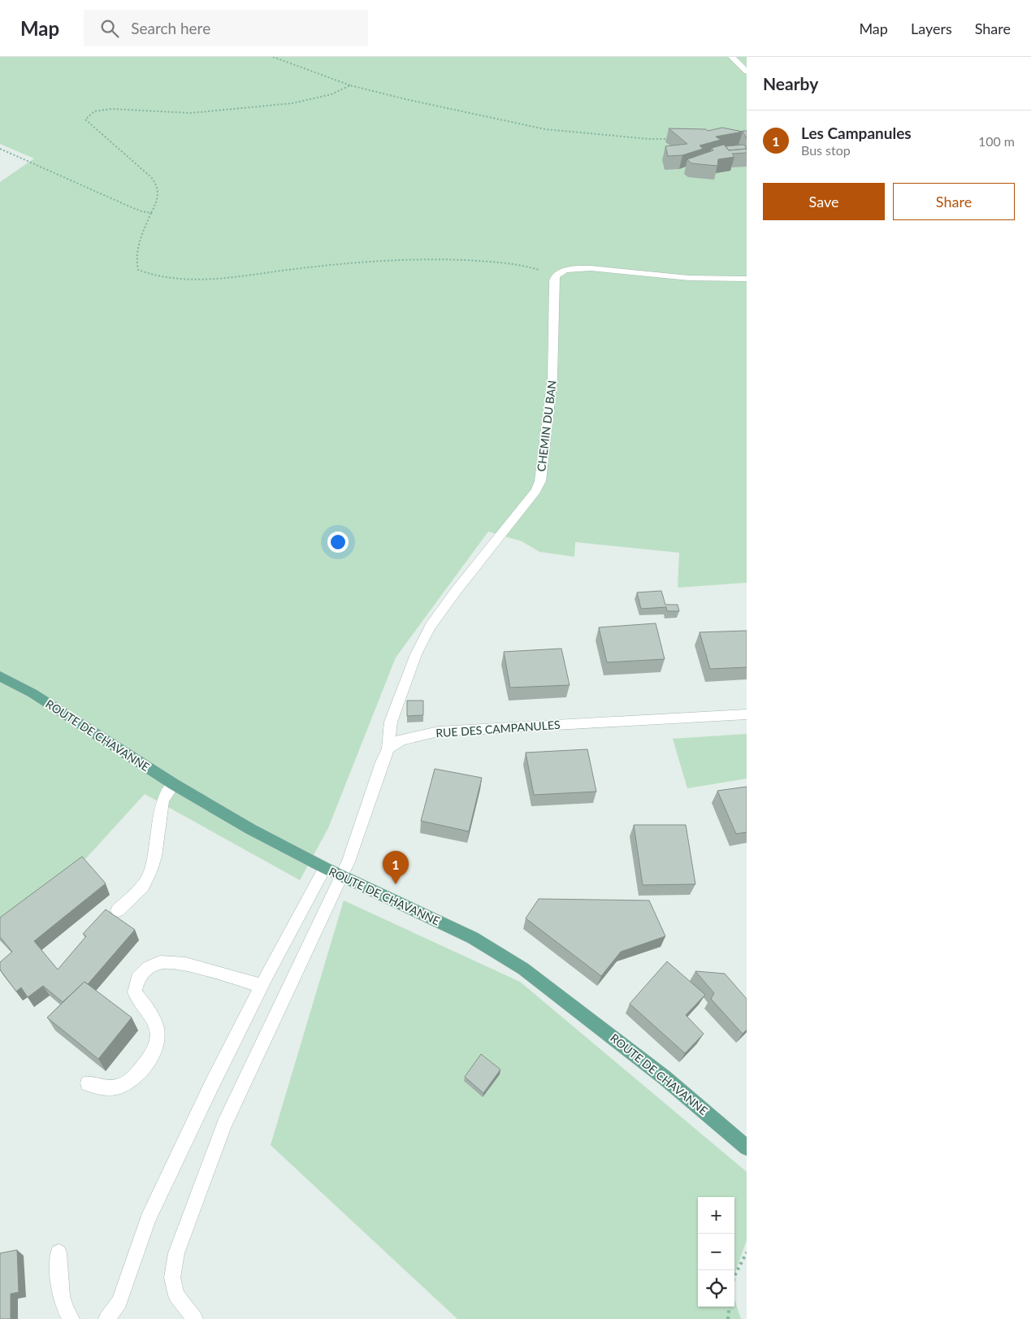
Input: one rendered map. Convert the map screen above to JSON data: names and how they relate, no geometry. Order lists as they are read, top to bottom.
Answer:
{
  "streets": {
    "main road": ["ROUTE DE CHAVANNE"],
    "street": ["CHEMIN DU BAN", "RUE DES CAMPANULES"]
  },
  "crossings": [
    ["CHEMIN DU BAN", "RUE DES CAMPANULES"]
  ],
  "page": {
    "header": "Map",
    "search": "Search here",
    "nav": ["Map", "Layers", "Share"],
    "heading": "Nearby",
    "list": [
      {
        "mark": "1",
        "name": "Les Campanules",
        "note": "Bus stop",
        "value": "100 m"
      }
    ],
    "buttons": ["Save", "Share"],
    "pins": "1",
    "map_buttons": ["+", "−"]
  }
}
